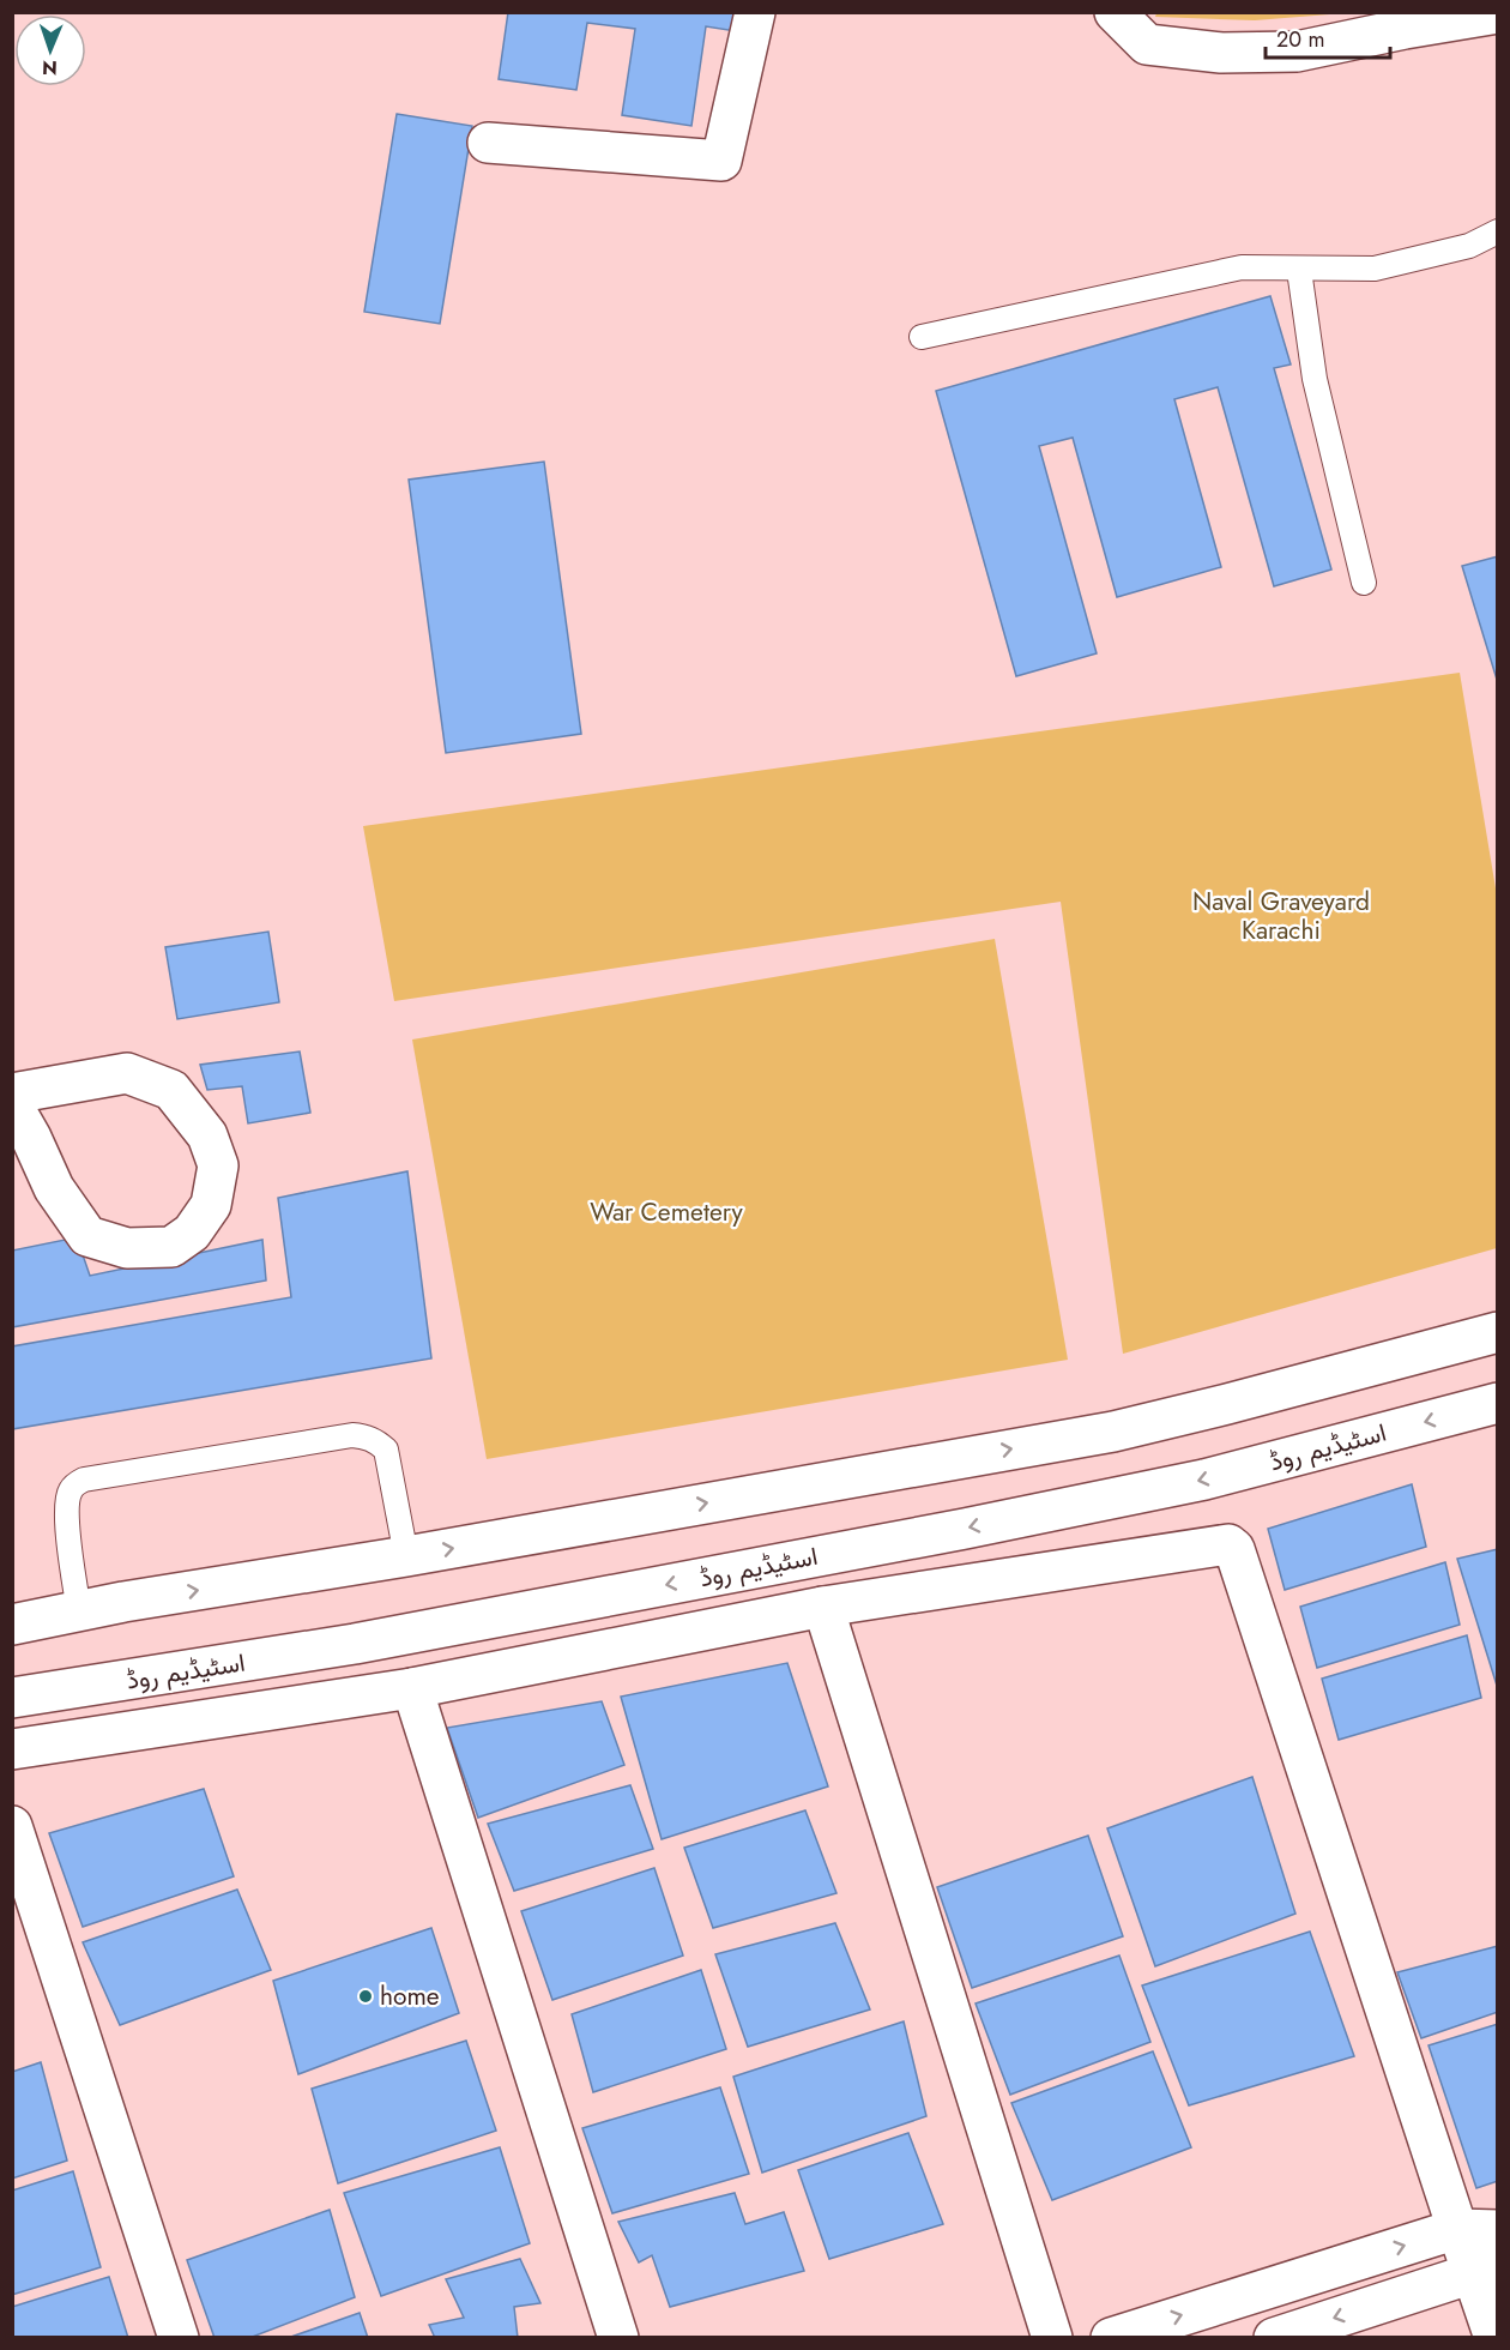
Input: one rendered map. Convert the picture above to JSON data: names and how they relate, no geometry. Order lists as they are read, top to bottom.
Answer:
{
  "streets": {
    "street": ["اسٹیڈیم روڈ"]
  },
  "parks": ["Naval Graveyard Karachi", "War Cemetery"],
  "places": ["home"],
  "scale_bar": "20 m",
  "north": "bottom"
}
